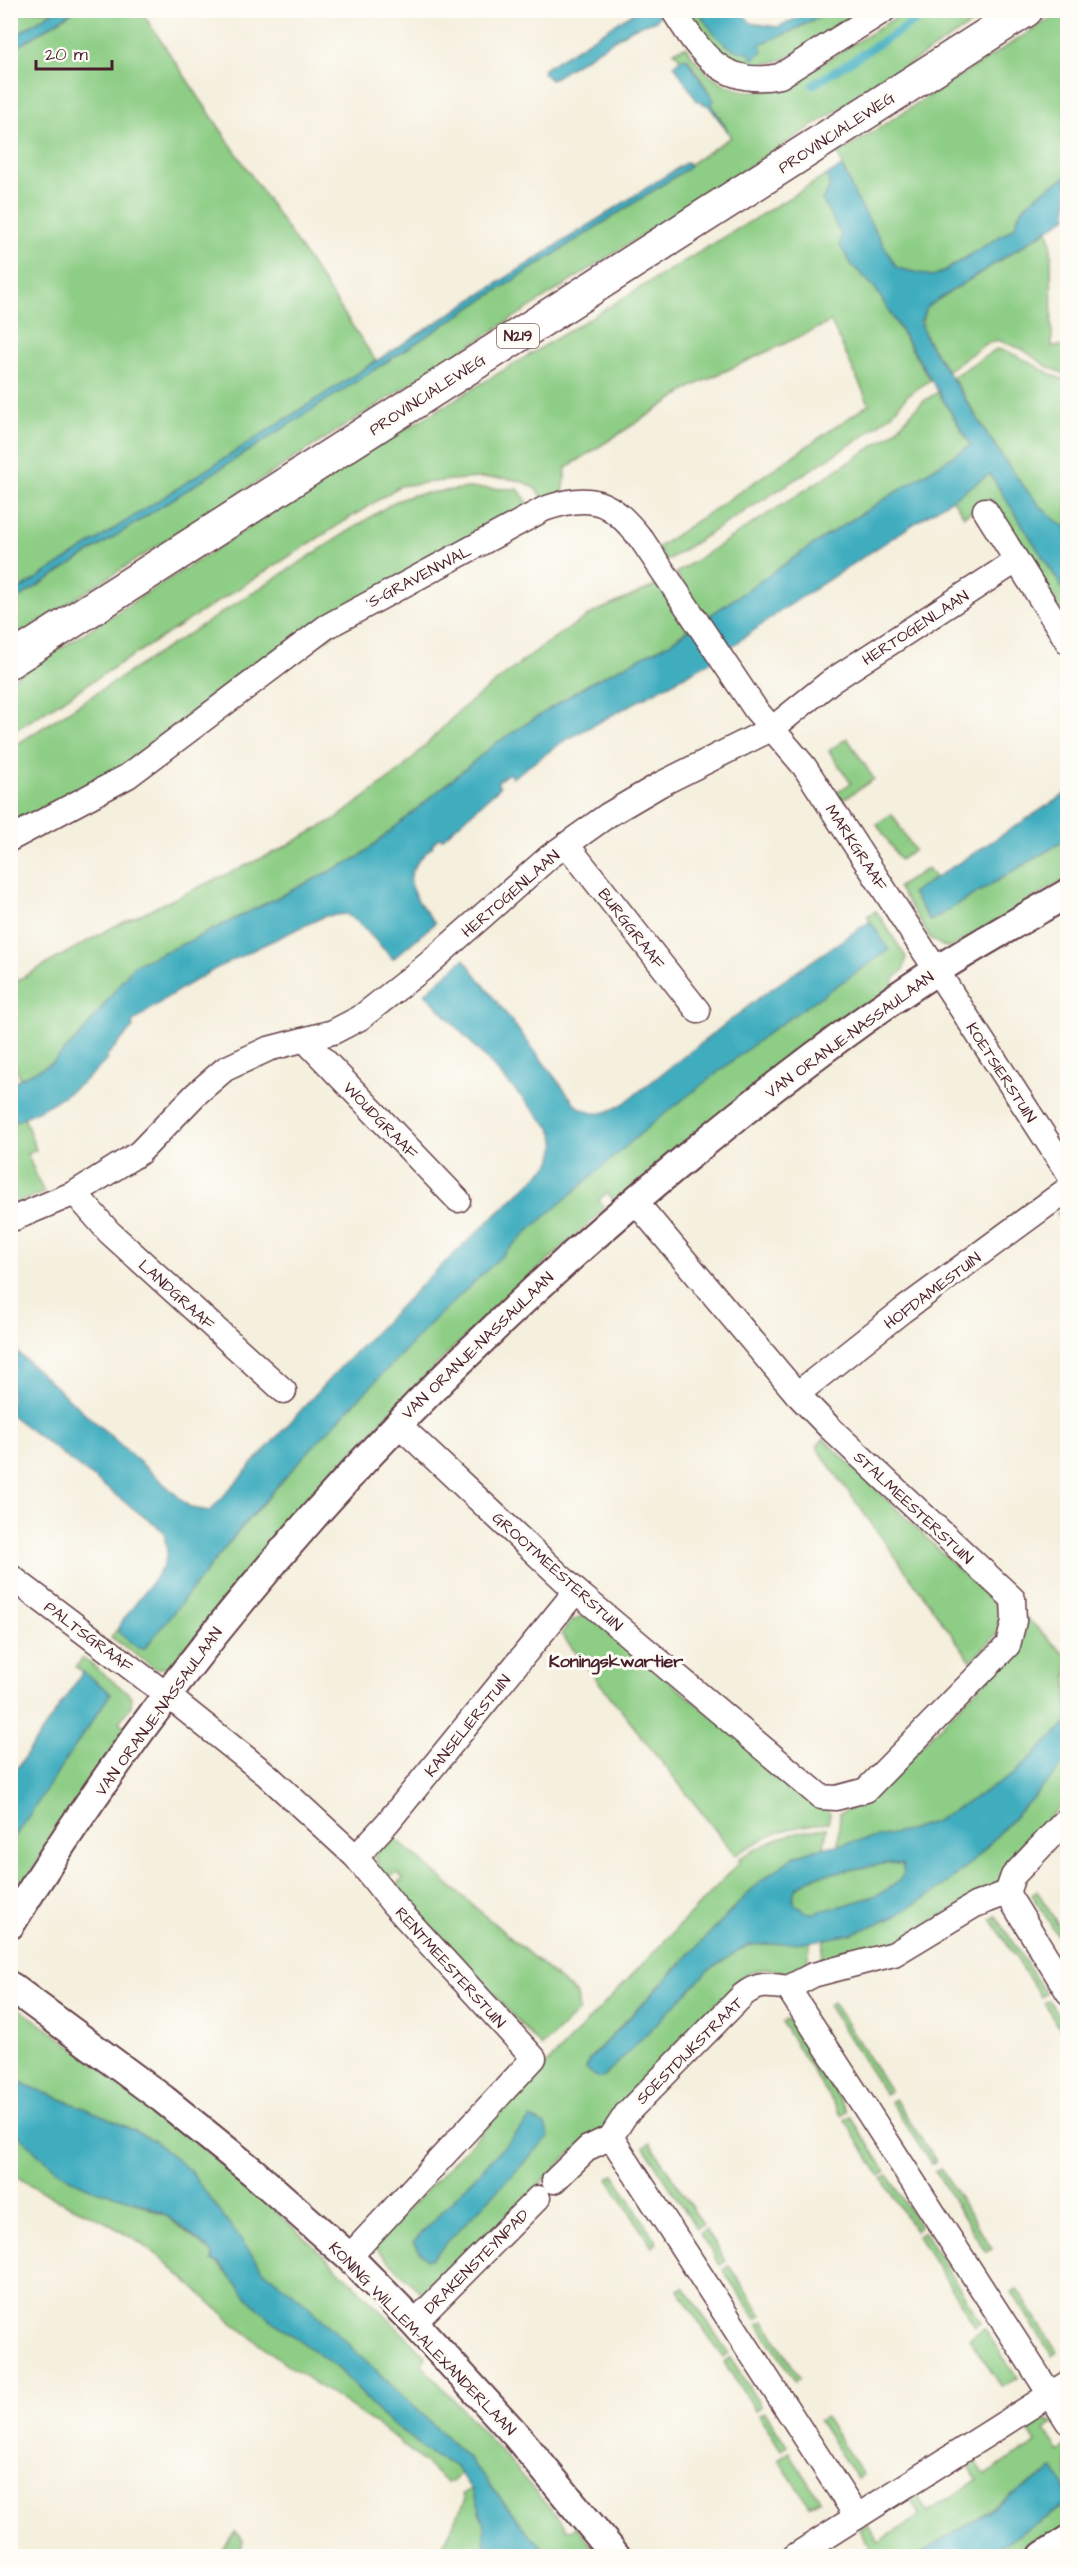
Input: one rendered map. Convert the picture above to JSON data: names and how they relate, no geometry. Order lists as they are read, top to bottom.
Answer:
{
  "streets": {
    "main road": ["PROVINCIALEWEG", "N219"],
    "street": [
      "'S-GRAVENWAL",
      "HERTOGENLAAN",
      "MARKGRAAF",
      "BURGGRAAF",
      "VAN ORANJE-NASSAULAAN",
      "KOETSIERSTUIN",
      "WOUDGRAAF",
      "HOFDAMESTUIN",
      "LANDGRAAF",
      "STALMEESTERSTUIN",
      "GROOTMEESTERSTUIN",
      "PALTSGRAAF",
      "KANSELIERSTUIN",
      "RENTMEESTERSTUIN",
      "SOESTDIJKSTRAAT",
      "DRAKENSTEYNPAD",
      "KONING WILLEM-ALEXANDERLAAN"
    ]
  },
  "crossings": [
    ["'S-GRAVENWAL", "HERTOGENLAAN"],
    ["'S-GRAVENWAL", "MARKGRAAF"],
    ["HERTOGENLAAN", "MARKGRAAF"],
    ["HERTOGENLAAN", "BURGGRAAF"],
    ["HERTOGENLAAN", "WOUDGRAAF"],
    ["HERTOGENLAAN", "LANDGRAAF"],
    ["MARKGRAAF", "VAN ORANJE-NASSAULAAN"],
    ["MARKGRAAF", "KOETSIERSTUIN"],
    ["VAN ORANJE-NASSAULAAN", "KOETSIERSTUIN"],
    ["VAN ORANJE-NASSAULAAN", "STALMEESTERSTUIN"],
    ["VAN ORANJE-NASSAULAAN", "GROOTMEESTERSTUIN"],
    ["VAN ORANJE-NASSAULAAN", "PALTSGRAAF"],
    ["VAN ORANJE-NASSAULAAN", "RENTMEESTERSTUIN"],
    ["HOFDAMESTUIN", "STALMEESTERSTUIN"],
    ["STALMEESTERSTUIN", "GROOTMEESTERSTUIN"],
    ["GROOTMEESTERSTUIN", "KANSELIERSTUIN"],
    ["PALTSGRAAF", "RENTMEESTERSTUIN"],
    ["KANSELIERSTUIN", "RENTMEESTERSTUIN"],
    ["RENTMEESTERSTUIN", "KONING WILLEM-ALEXANDERLAAN"],
    ["SOESTDIJKSTRAAT", "DRAKENSTEYNPAD"],
    ["DRAKENSTEYNPAD", "KONING WILLEM-ALEXANDERLAAN"]
  ],
  "districts": ["Koningskwartier"],
  "scale_bar": "20 m"
}
